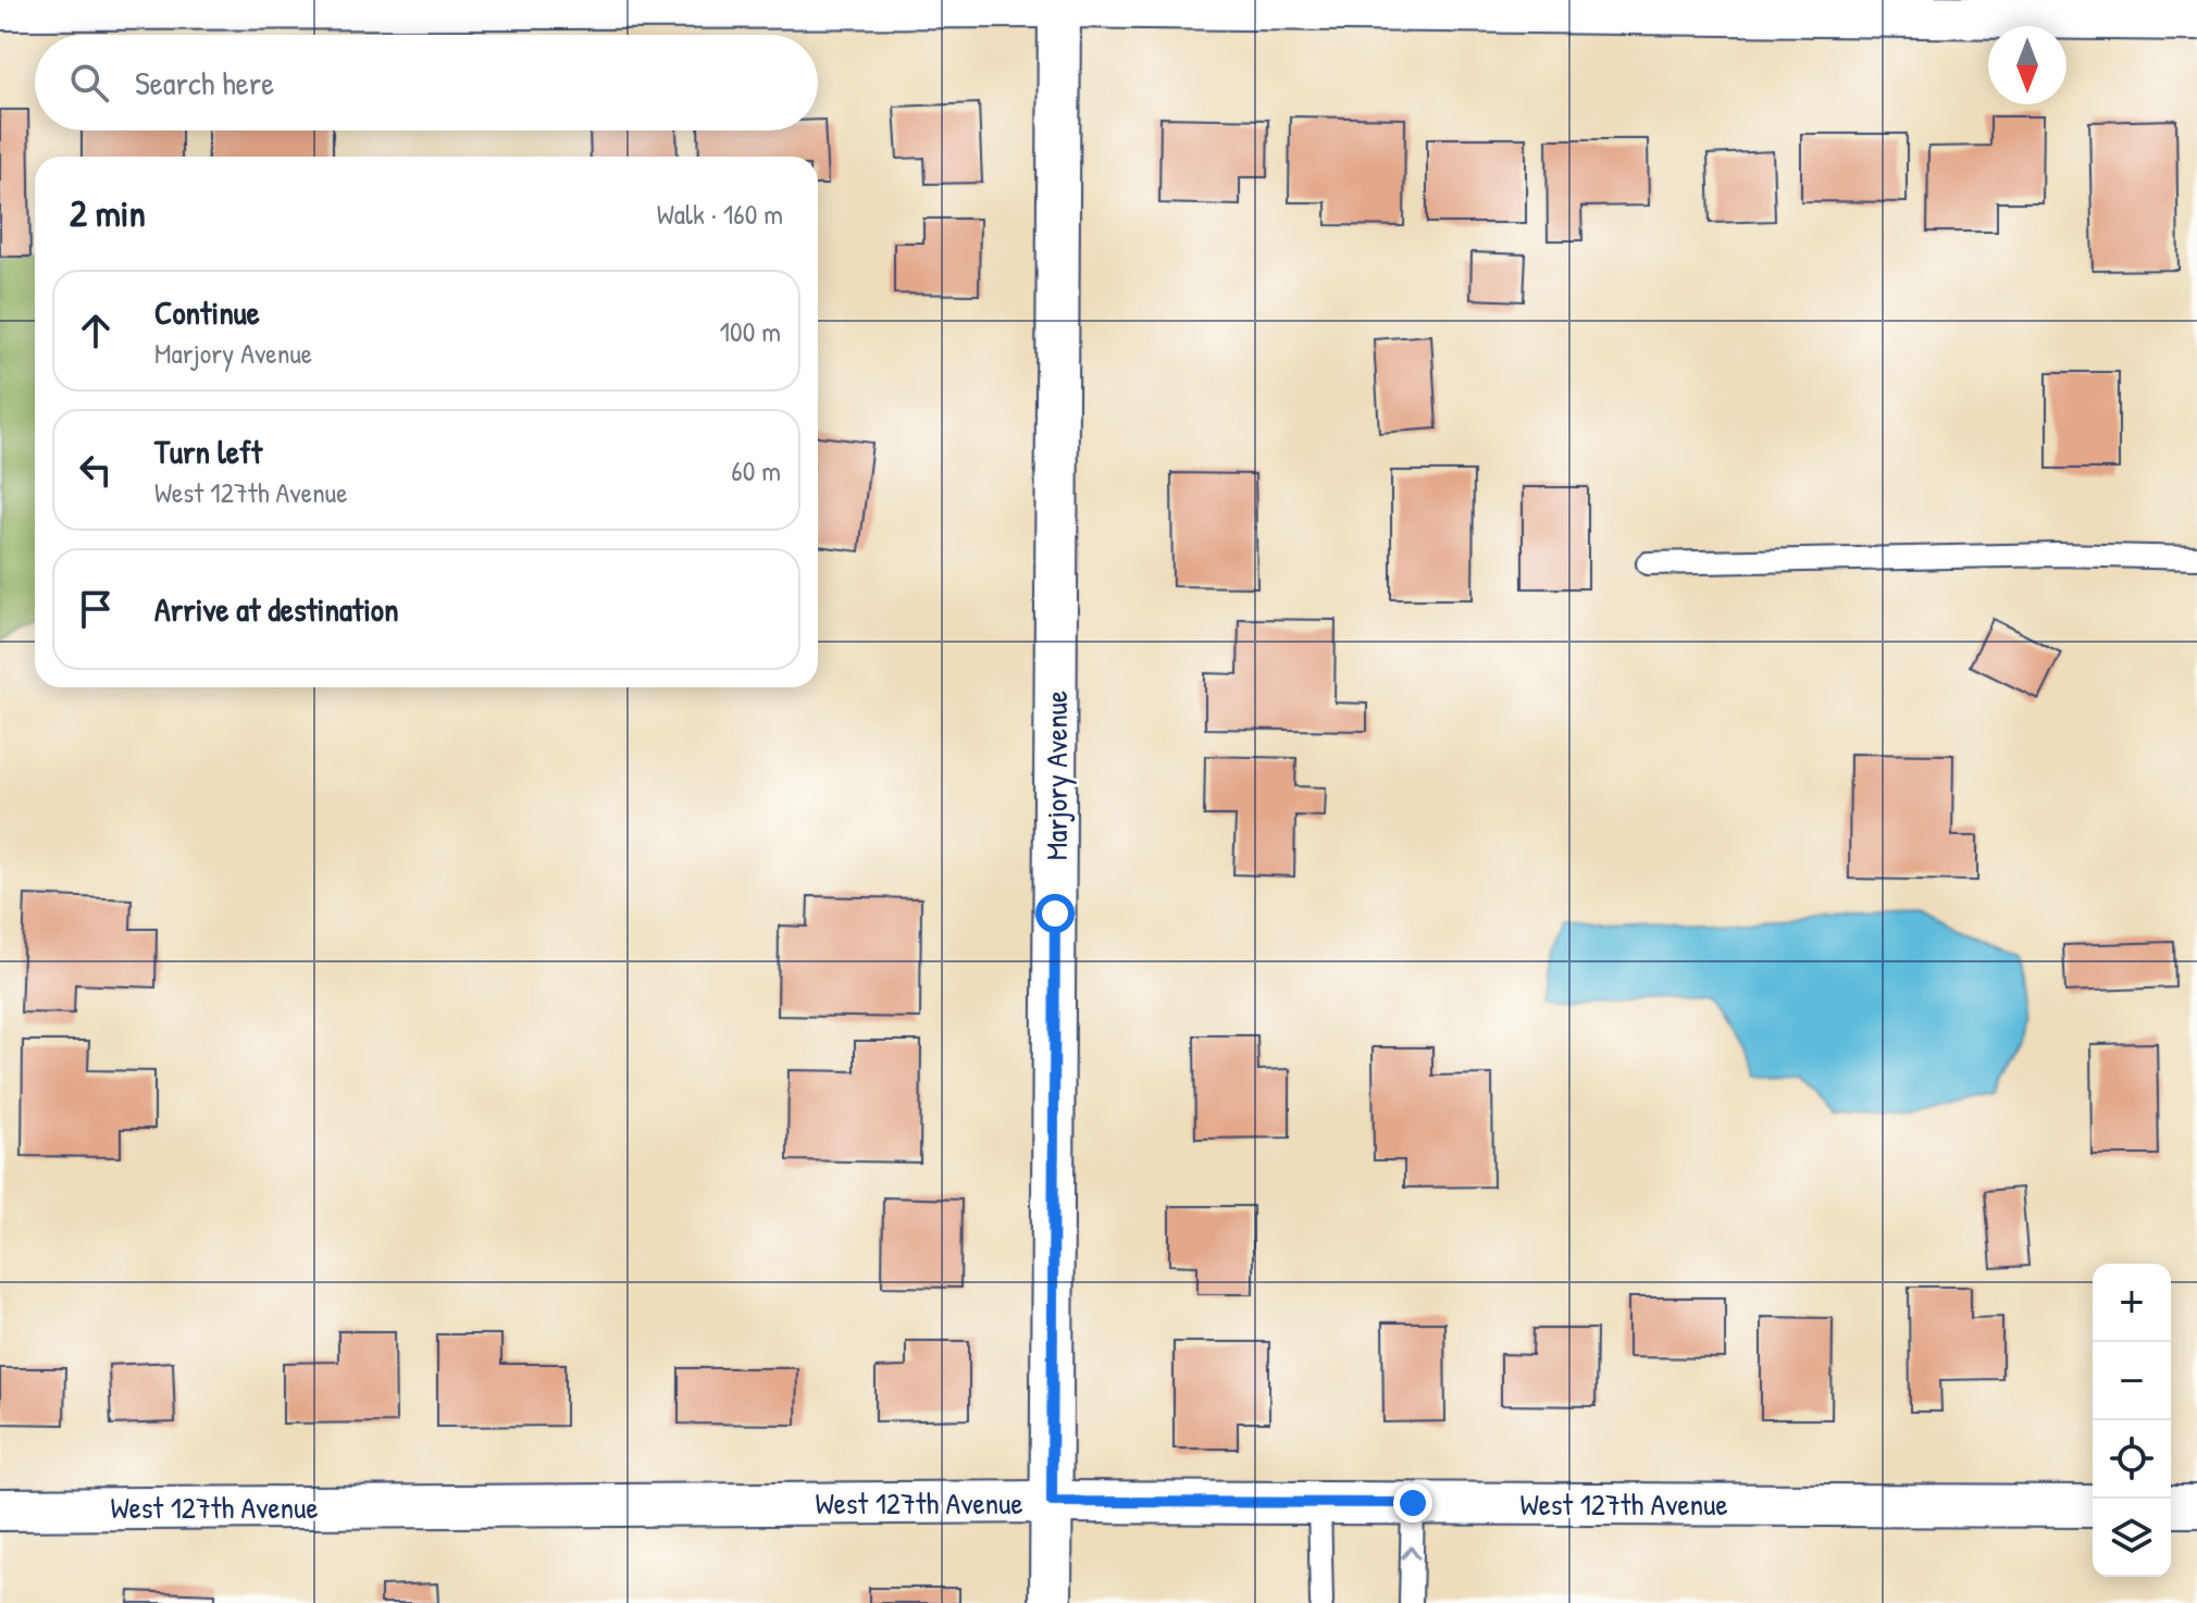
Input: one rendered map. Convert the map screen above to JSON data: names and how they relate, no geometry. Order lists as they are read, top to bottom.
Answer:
{
  "streets": {
    "street": ["Marjory Avenue", "West 127th Avenue"]
  },
  "crossings": [
    ["Marjory Avenue", "West 127th Avenue"]
  ],
  "north": "bottom",
  "page": {
    "search": "Search here",
    "heading": ["2 min", "Walk · 160 m"],
    "list": [
      ["Continue", "Marjory Avenue", "100 m"],
      ["Turn left", "West 127th Avenue", "60 m"],
      "Arrive at destination"
    ],
    "map_buttons": ["+", "−"]
  }
}
